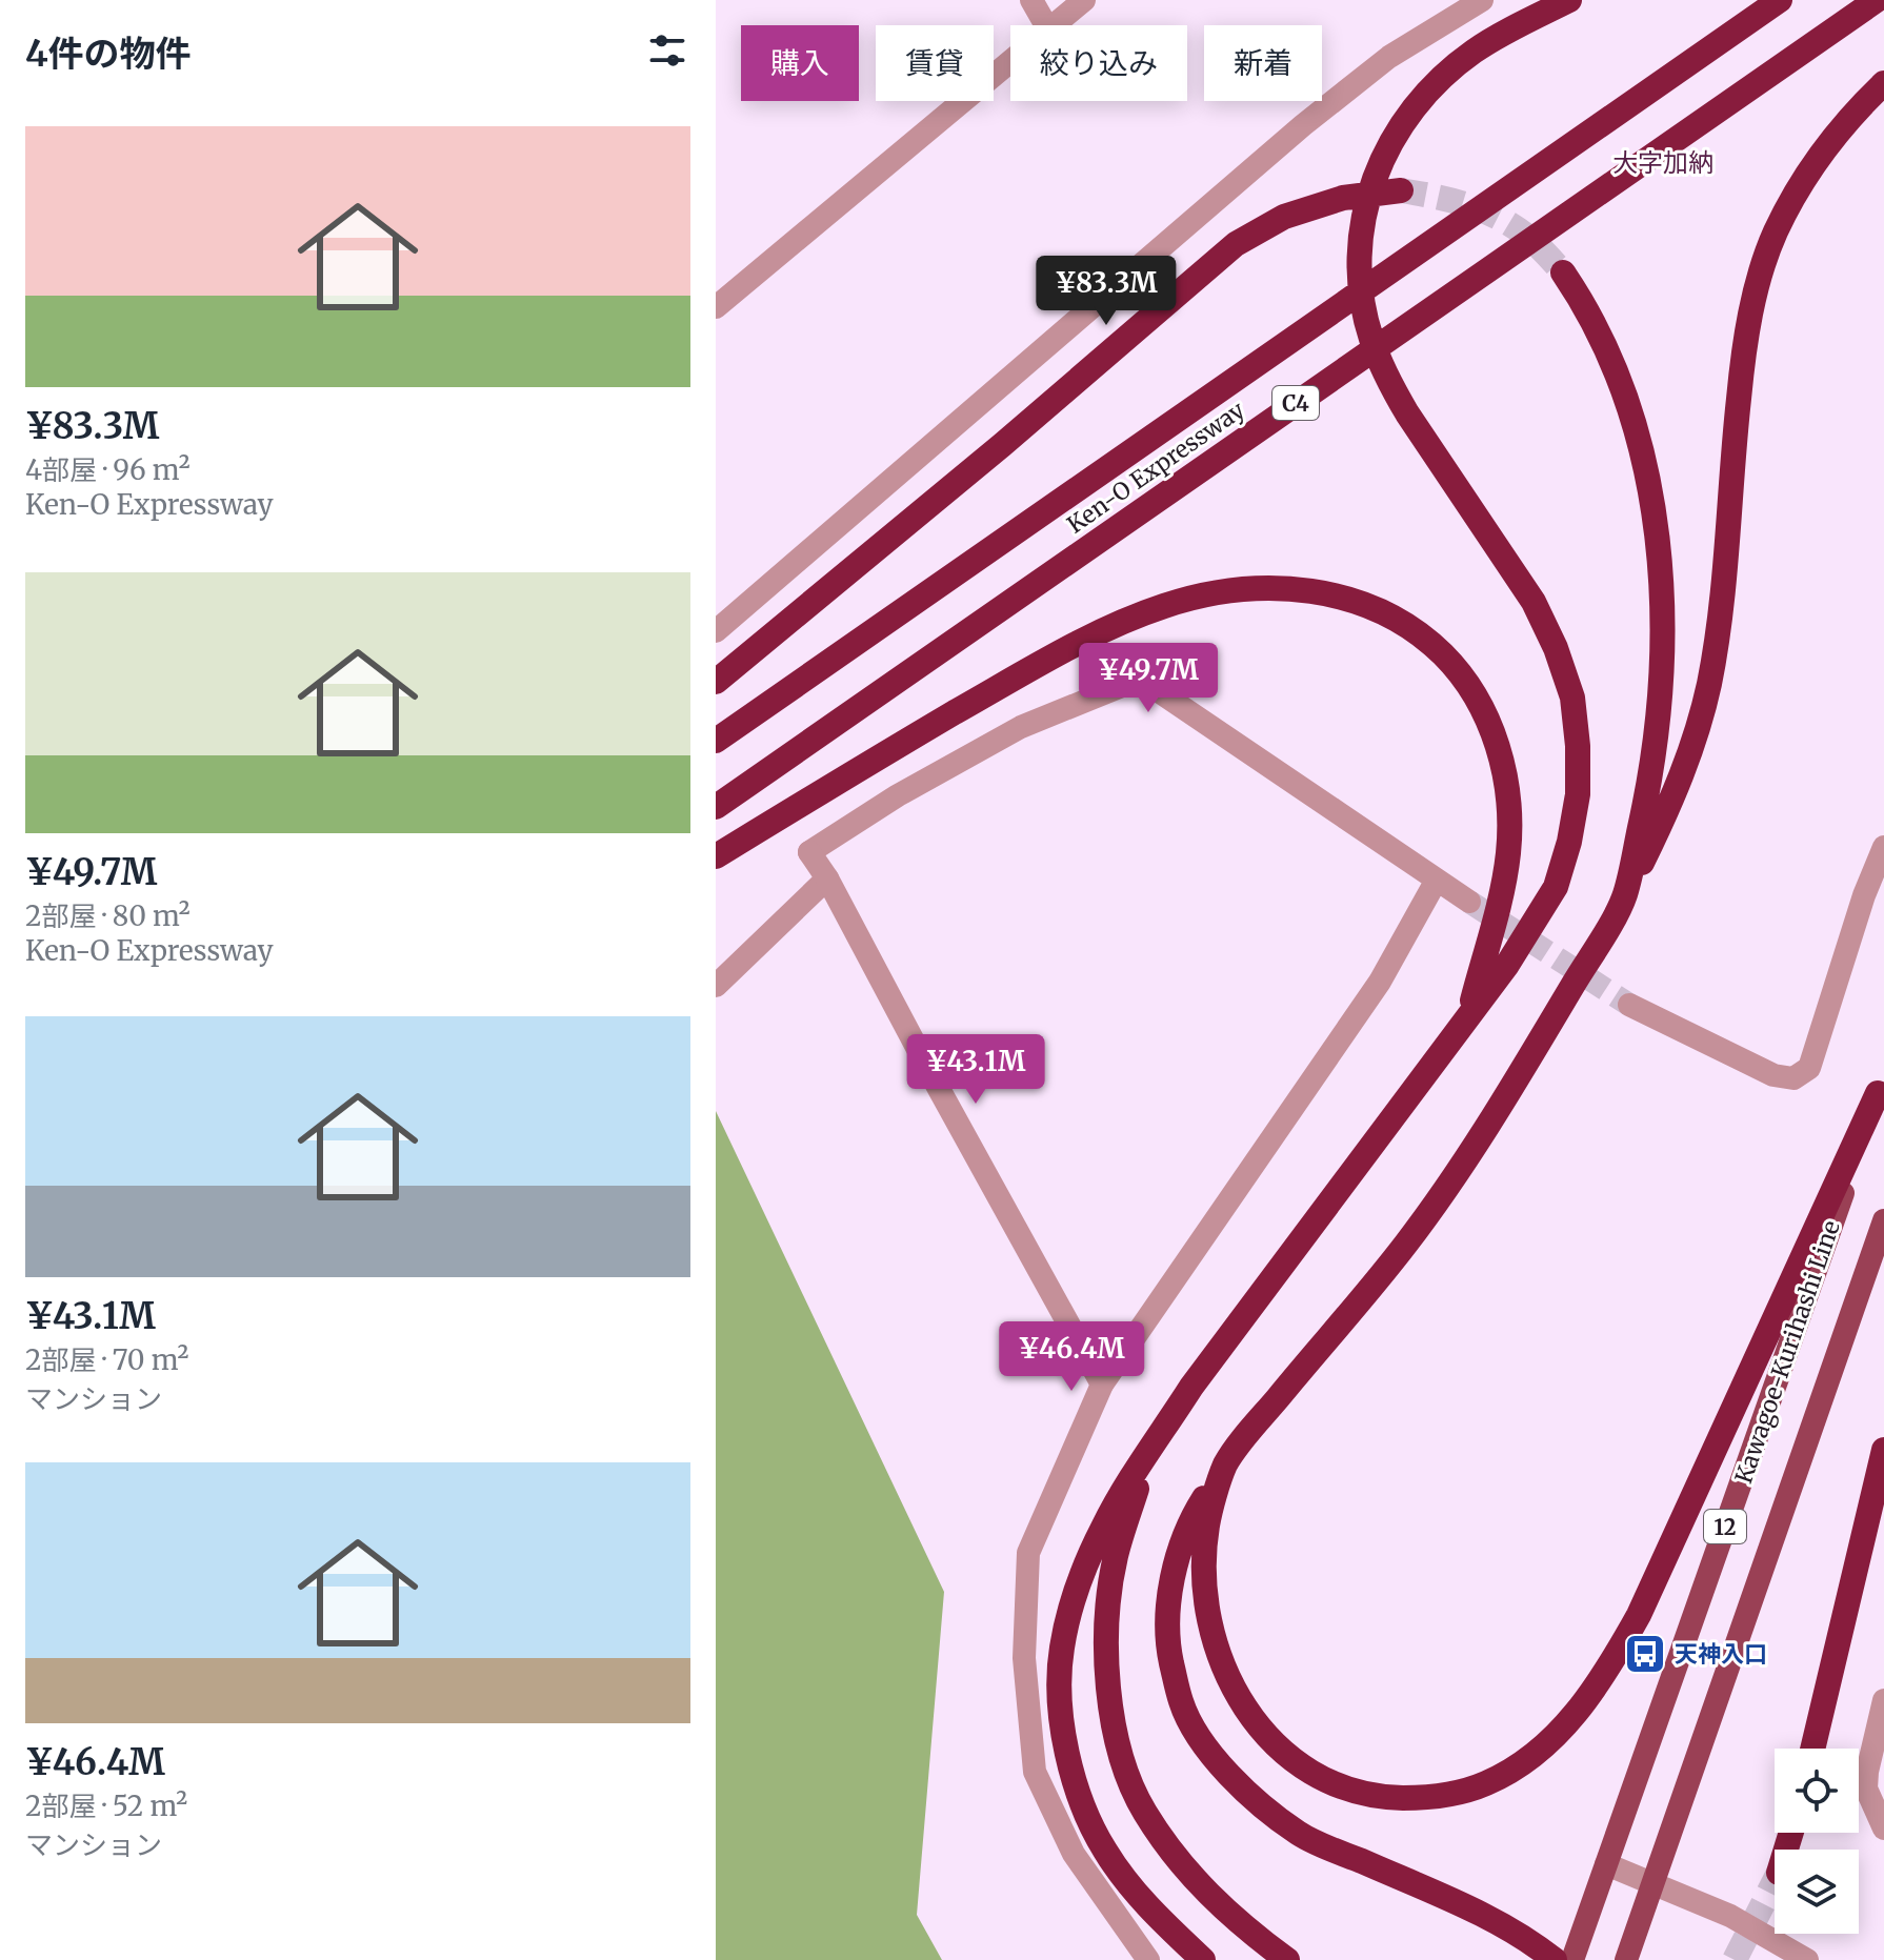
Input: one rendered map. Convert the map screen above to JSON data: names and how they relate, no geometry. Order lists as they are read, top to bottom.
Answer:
{
  "streets": {
    "highway": ["C4", "Ken-O Expressway"],
    "main road": ["Kawagoe-Kurihashi Line", "12"]
  },
  "districts": ["大字加納"],
  "places": {
    "bus stop": ["天神入口"]
  },
  "page": {
    "heading": "4件の物件",
    "chip": [
      "購入",
      "賃貸",
      "絞り込み",
      "新着"
    ],
    "list": [
      {
        "name": "¥83.3M",
        "note": "4部屋 · 96 m² · Ken-O Expressway"
      },
      {
        "name": "¥49.7M",
        "note": "2部屋 · 80 m² · Ken-O Expressway"
      },
      {
        "name": "¥43.1M",
        "note": "2部屋 · 70 m² · マンション"
      },
      {
        "name": "¥46.4M",
        "note": "2部屋 · 52 m² · マンション"
      }
    ],
    "price": [
      "¥83.3M",
      "¥49.7M",
      "¥43.1M",
      "¥46.4M"
    ]
  }
}
